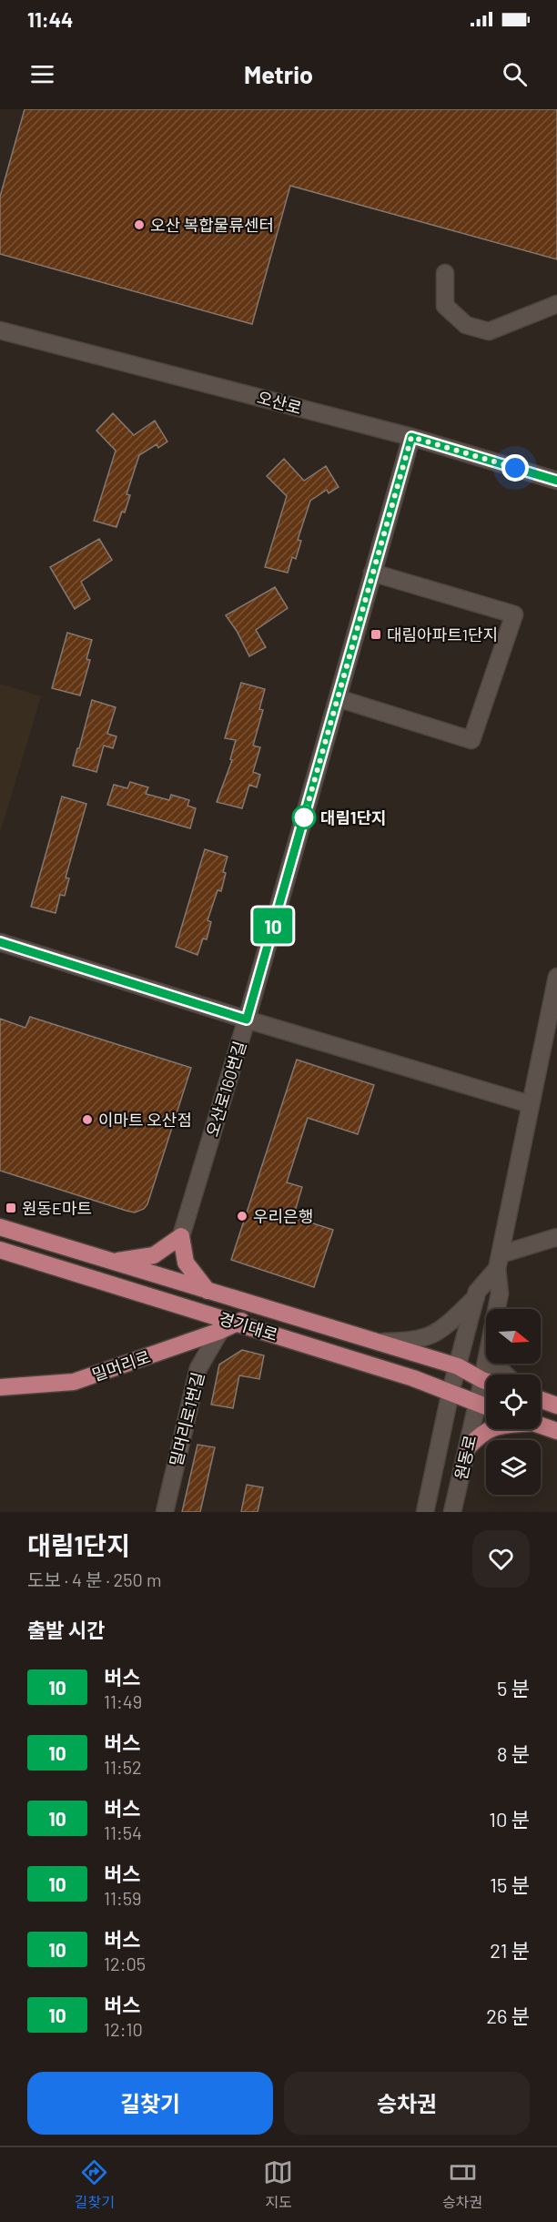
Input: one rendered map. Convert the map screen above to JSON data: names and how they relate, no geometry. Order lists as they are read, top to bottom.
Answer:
{
  "streets": {
    "main road": ["경기대로", "밀머리로"],
    "street": [
      "오산로",
      "오산로160번길",
      "밀머리로1번길",
      "원동로"
    ]
  },
  "crossings": [
    ["오산로", "오산로160번길"],
    ["경기대로", "밀머리로"],
    ["경기대로", "원동로"],
    ["밀머리로", "밀머리로1번길"]
  ],
  "places": {
    "other": [
      "오산 복합물류센터",
      "대림1단지",
      "이마트 오산점",
      "우리은행"
    ],
    "transit": ["대림아파트1단지", "원동E마트"]
  },
  "lines": ["bus line 10"],
  "north": "right",
  "page": {
    "status": "11:44",
    "header": "Metrio",
    "on_map": "10",
    "heading": [
      ["대림1단지", "도보 · 4 분 · 250 m"],
      "출발 시간"
    ],
    "list": [
      {
        "mark": "10",
        "name": "버스",
        "note": "11:49",
        "value": "5 분"
      },
      {
        "mark": "10",
        "name": "버스",
        "note": "11:52",
        "value": "8 분"
      },
      {
        "mark": "10",
        "name": "버스",
        "note": "11:54",
        "value": "10 분"
      },
      {
        "mark": "10",
        "name": "버스",
        "note": "11:59",
        "value": "15 분"
      },
      {
        "mark": "10",
        "name": "버스",
        "note": "12:05",
        "value": "21 분"
      },
      {
        "mark": "10",
        "name": "버스",
        "note": "12:10",
        "value": "26 분"
      }
    ],
    "buttons": ["길찾기", "승차권"],
    "tabs": ["길찾기", "지도", "승차권"]
  }
}
